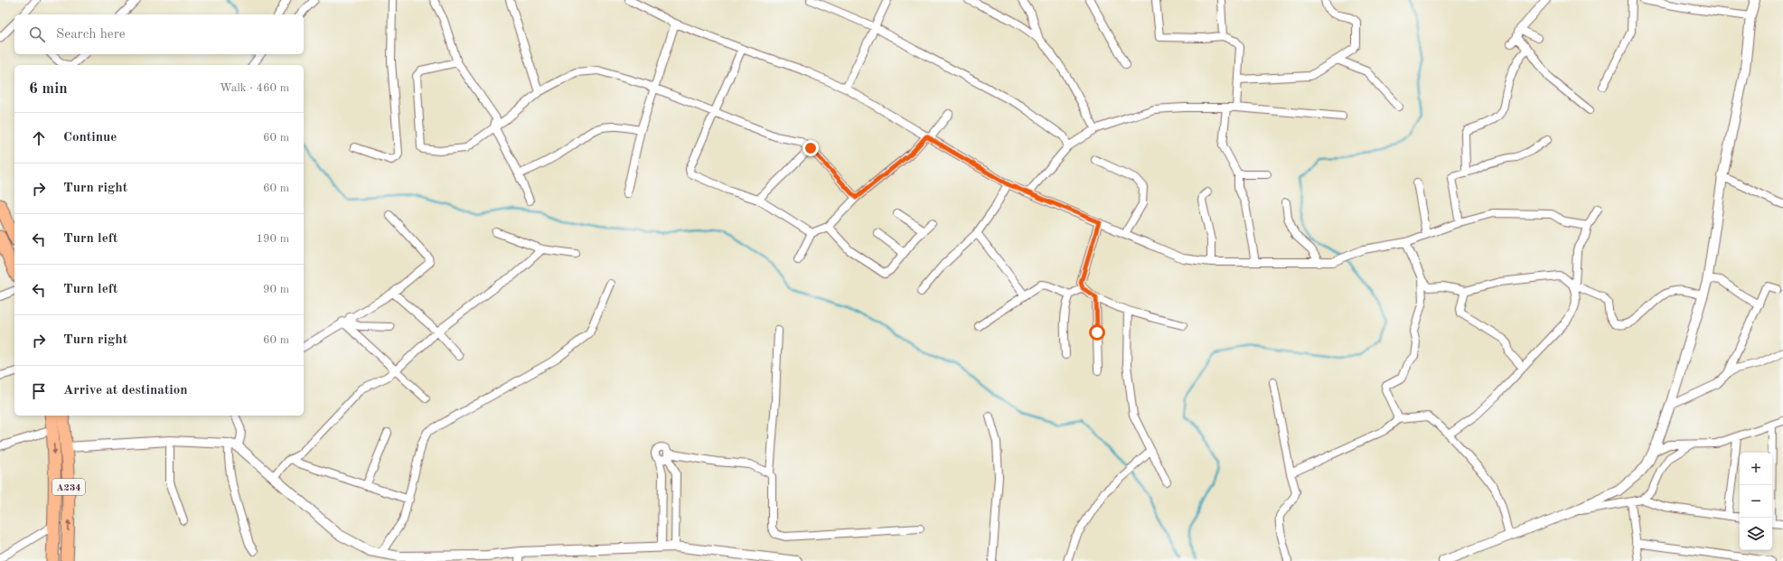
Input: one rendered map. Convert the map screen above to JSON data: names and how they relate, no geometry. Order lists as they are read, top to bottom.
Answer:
{
  "streets": {
    "highway": ["A234"]
  },
  "page": {
    "search": "Search here",
    "heading": ["6 min", "Walk · 460 m"],
    "list": [
      ["Continue", "60 m"],
      ["Turn right", "60 m"],
      ["Turn left", "190 m"],
      ["Turn left", "90 m"],
      ["Turn right", "60 m"],
      "Arrive at destination"
    ],
    "map_buttons": ["+", "−"]
  }
}
